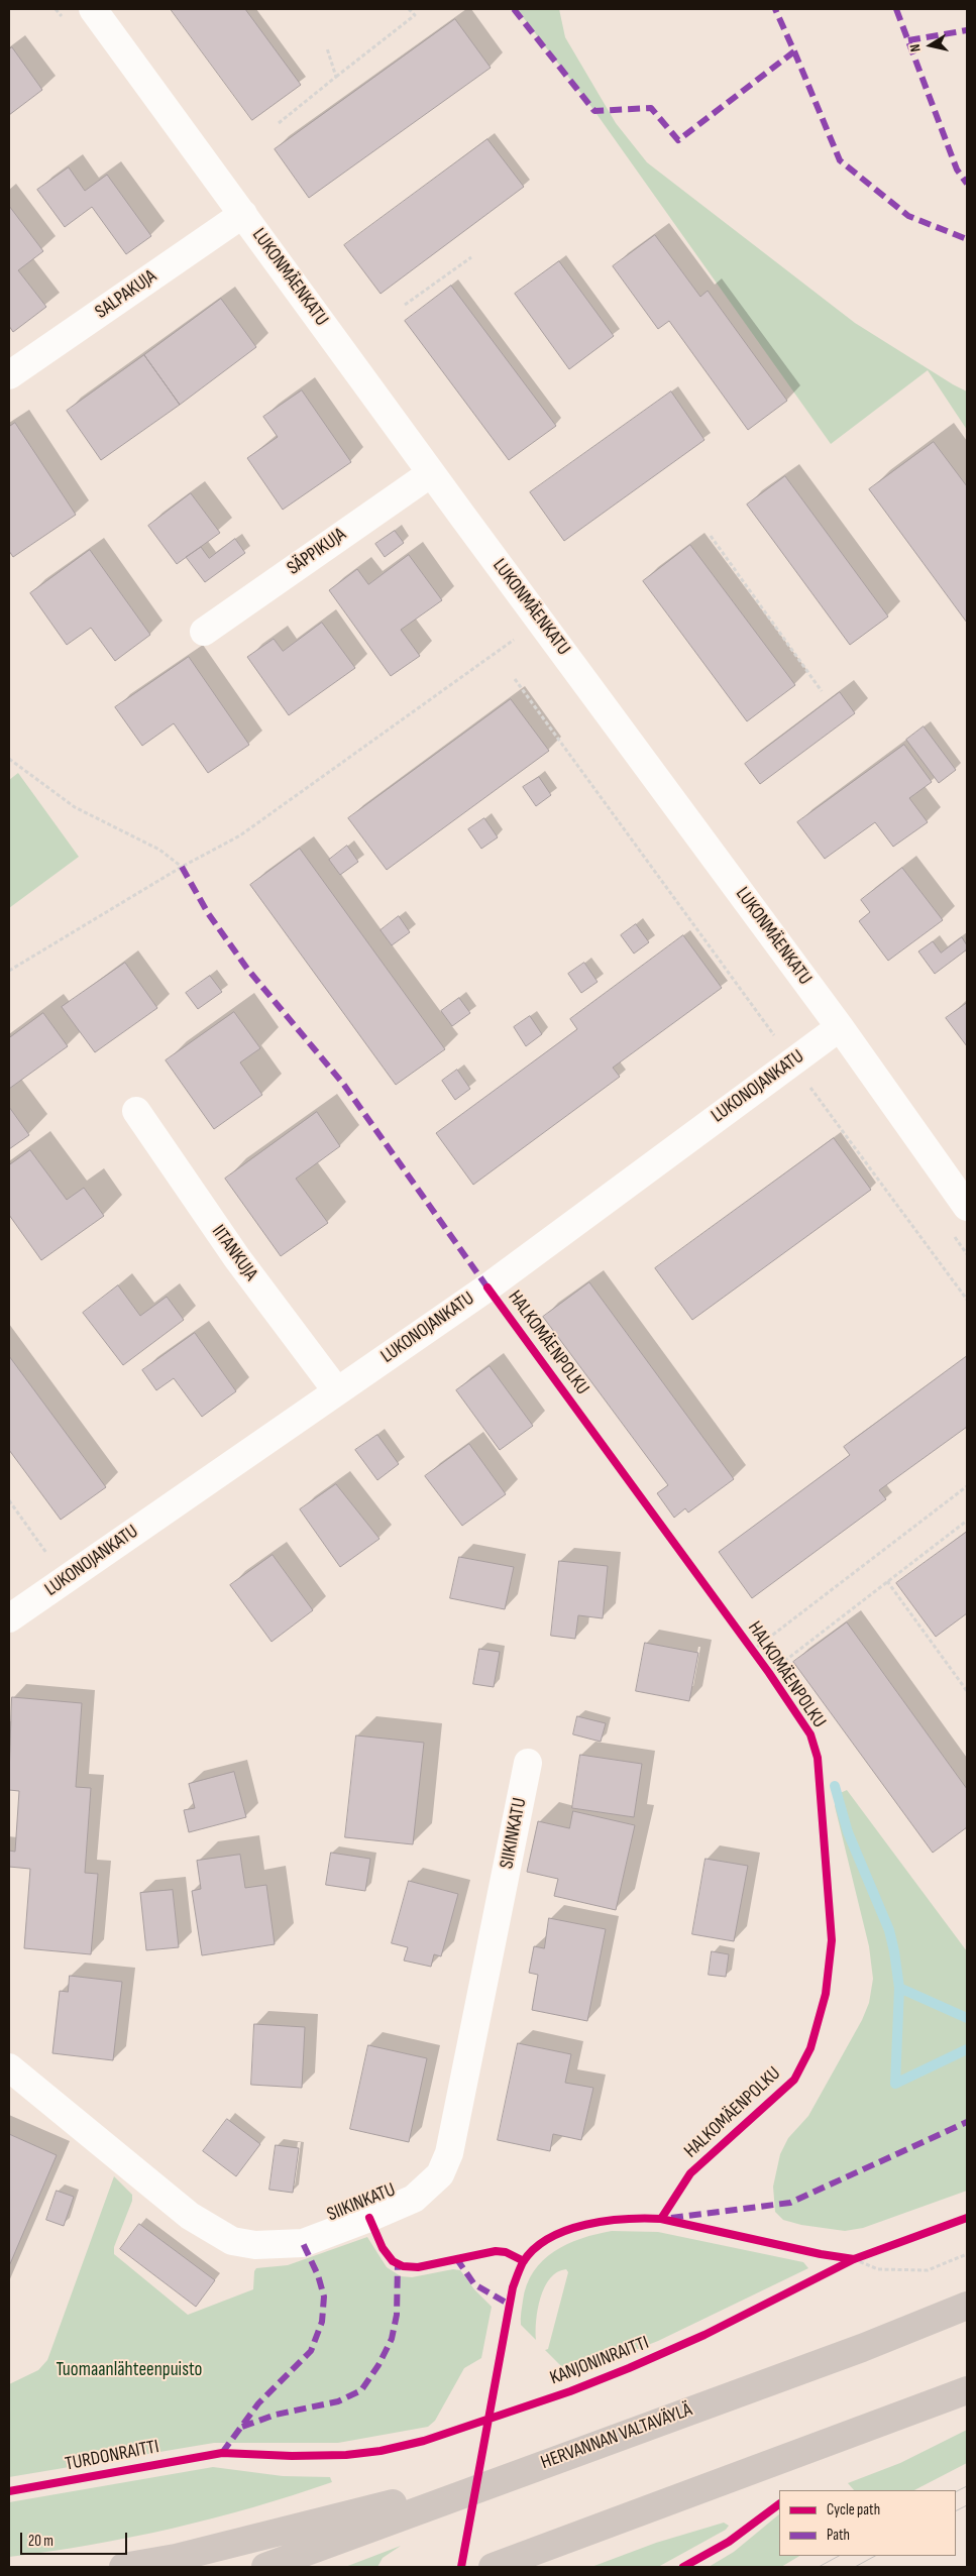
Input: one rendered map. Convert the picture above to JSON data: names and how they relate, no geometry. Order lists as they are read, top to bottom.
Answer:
{
  "streets": {
    "highway": ["HERVANNAN VALTAVÄYLÄ"],
    "street": [
      "LUKONMÄENKATU",
      "SALPAKUJA",
      "SÄPPIKUJA",
      "LUKONOJANKATU",
      "IITANKUJA",
      "SIIKINKATU"
    ],
    "cycle path": ["HALKOMÄENPOLKU", "KANJONINRAITTI"]
  },
  "crossings": [
    ["LUKONMÄENKATU", "SALPAKUJA"],
    ["LUKONMÄENKATU", "SÄPPIKUJA"],
    ["LUKONMÄENKATU", "LUKONOJANKATU"],
    ["LUKONOJANKATU", "IITANKUJA"]
  ],
  "parks": ["Tuomaanlähteenpuisto"],
  "legend": ["Cycle path", "Path"],
  "scale_bar": "20 m",
  "north": "left"
}
